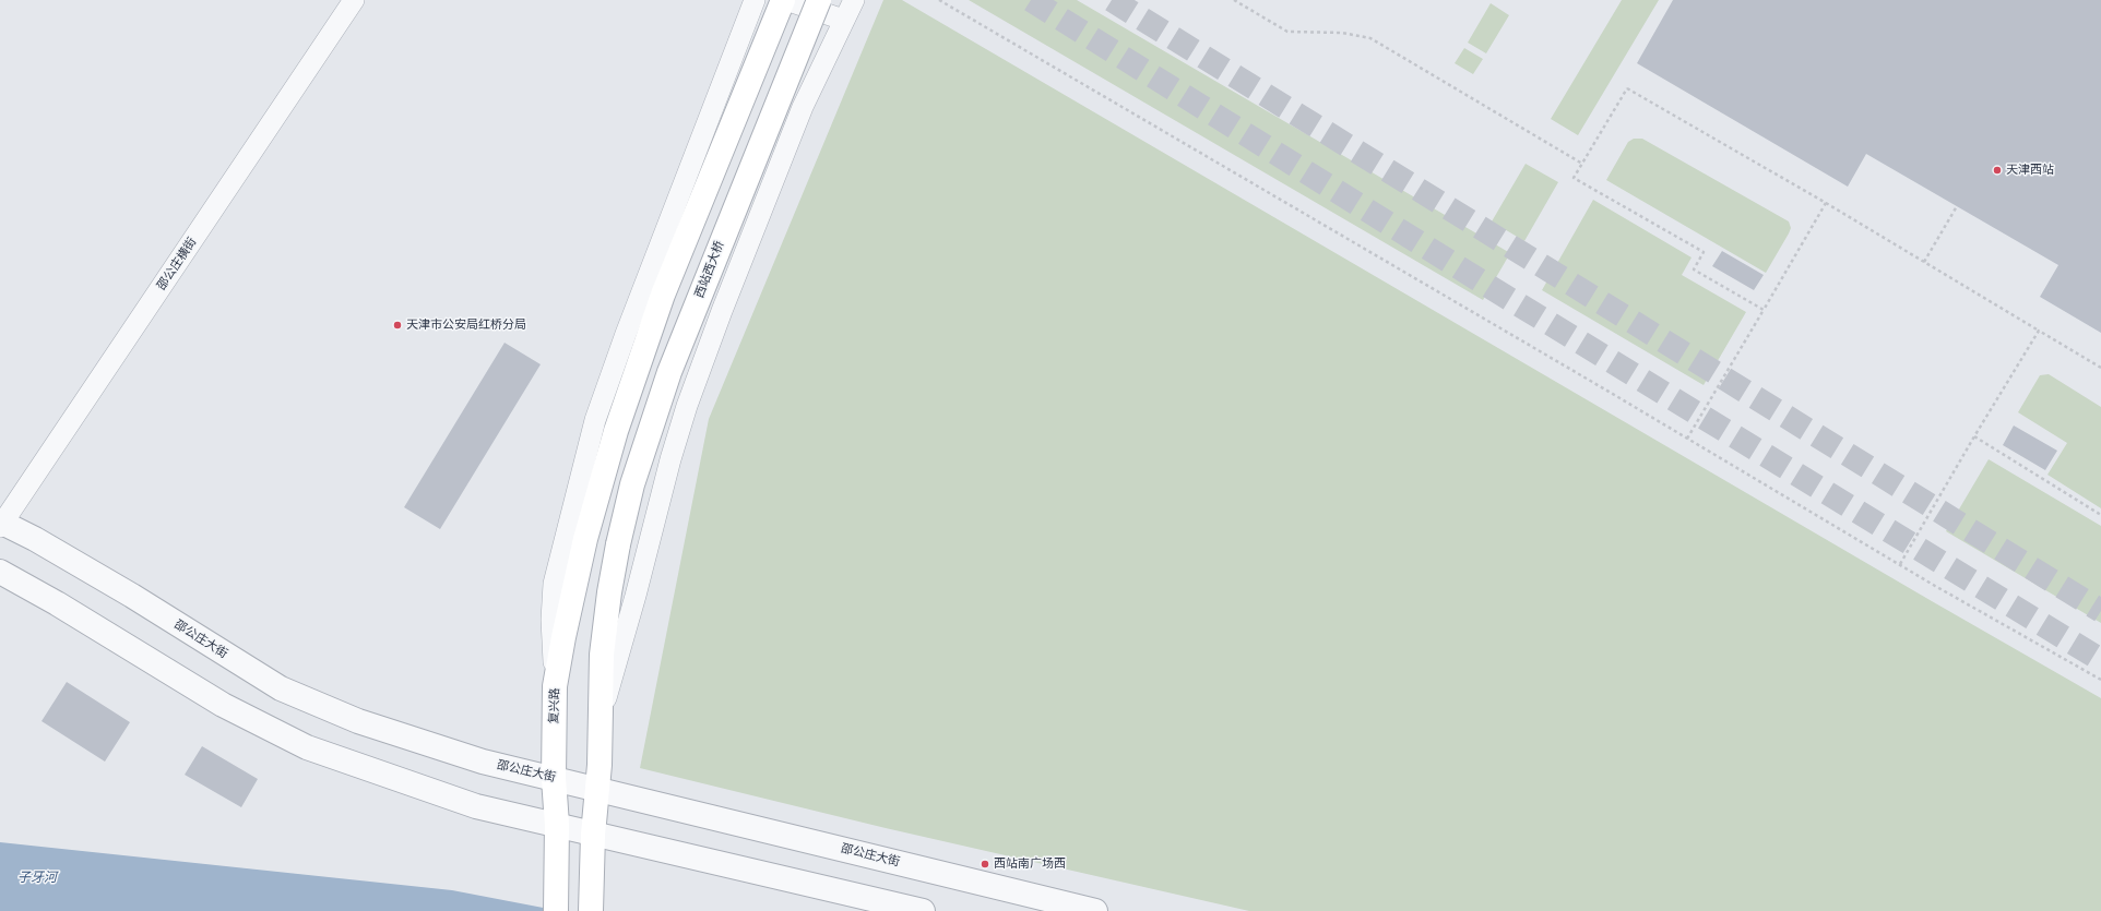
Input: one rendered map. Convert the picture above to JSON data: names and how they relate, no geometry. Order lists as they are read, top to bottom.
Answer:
{
  "streets": {
    "main road": ["西站西大桥", "复兴路"],
    "street": ["邵公庄横街", "邵公庄大街"]
  },
  "crossings": [
    ["邵公庄横街", "邵公庄大街"],
    ["邵公庄大街", "复兴路"]
  ],
  "water": ["子牙河"],
  "places": ["天津西站", "天津市公安局红桥分局", "西站南广场西"]
}
